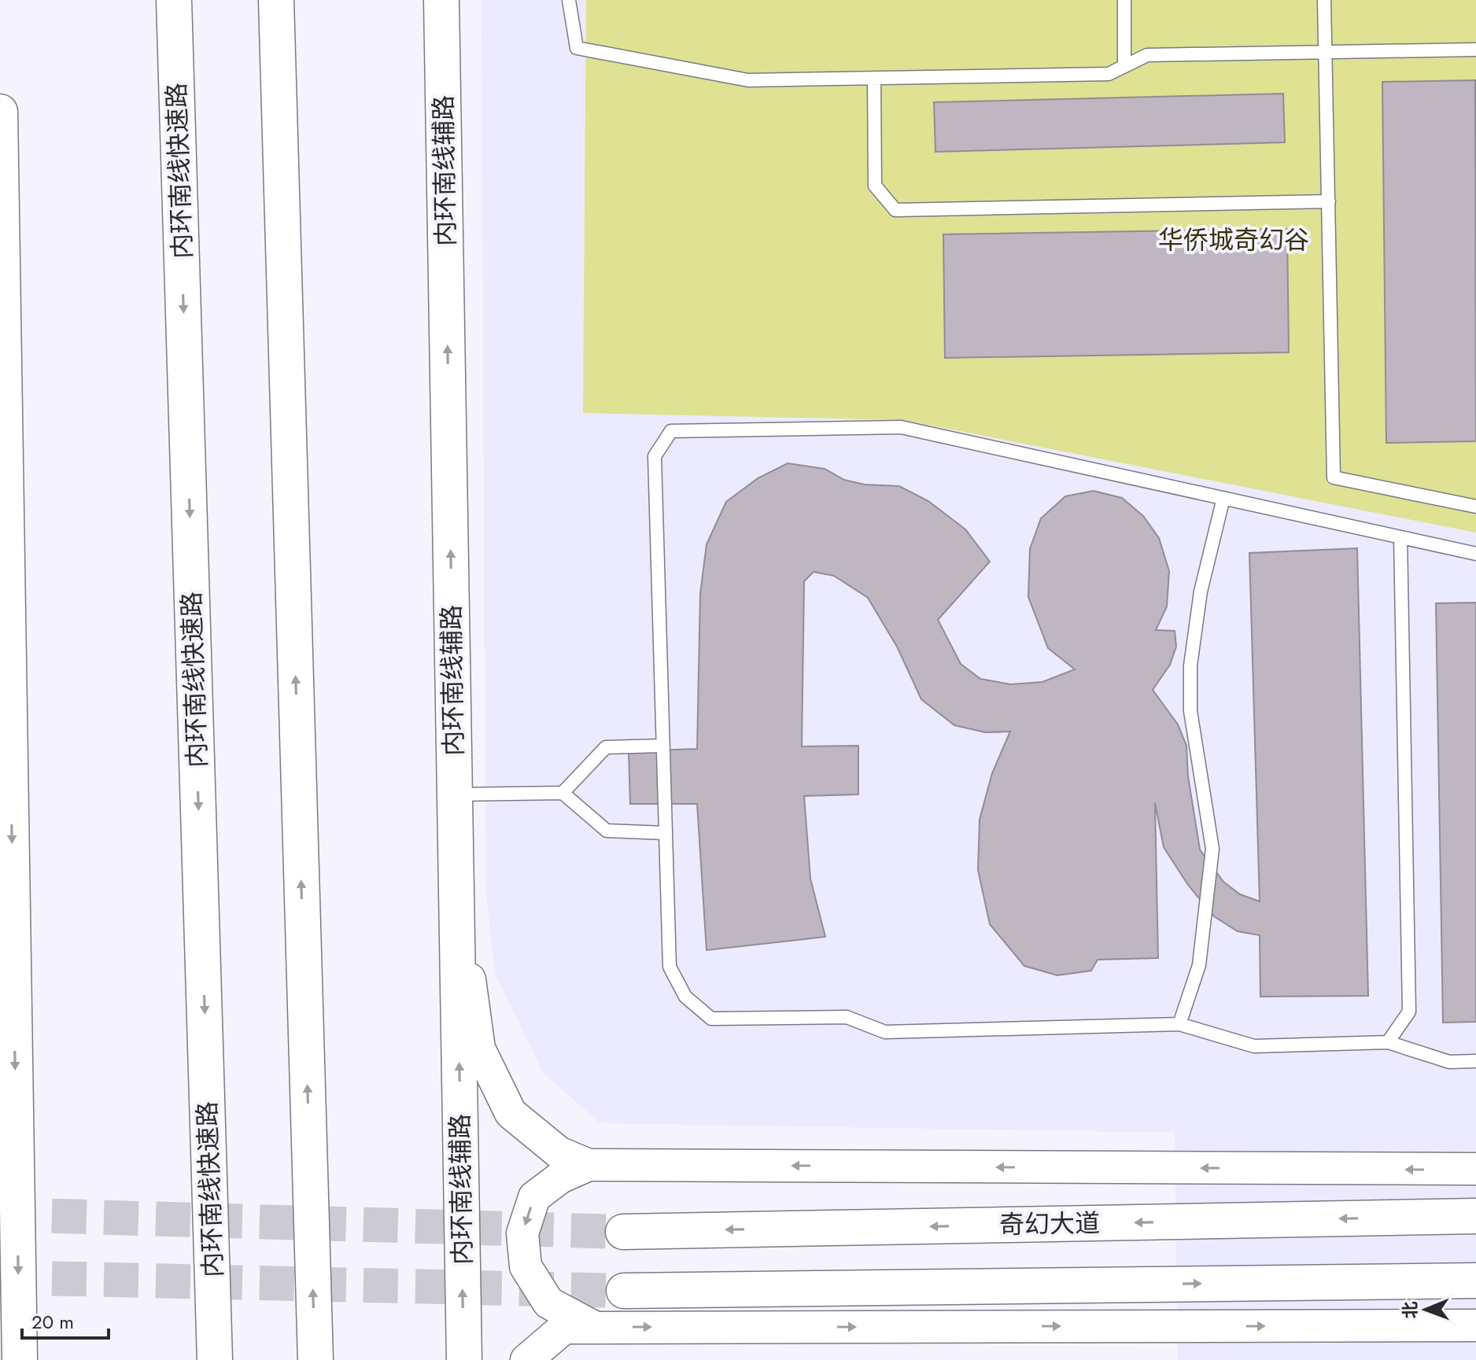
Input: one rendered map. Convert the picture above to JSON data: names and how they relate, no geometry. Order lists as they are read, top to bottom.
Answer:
{
  "streets": {
    "main road": ["内环南线快速路", "内环南线辅路", "奇幻大道"]
  },
  "parks": ["华侨城奇幻谷"],
  "scale_bar": "20 m",
  "north": "left"
}
